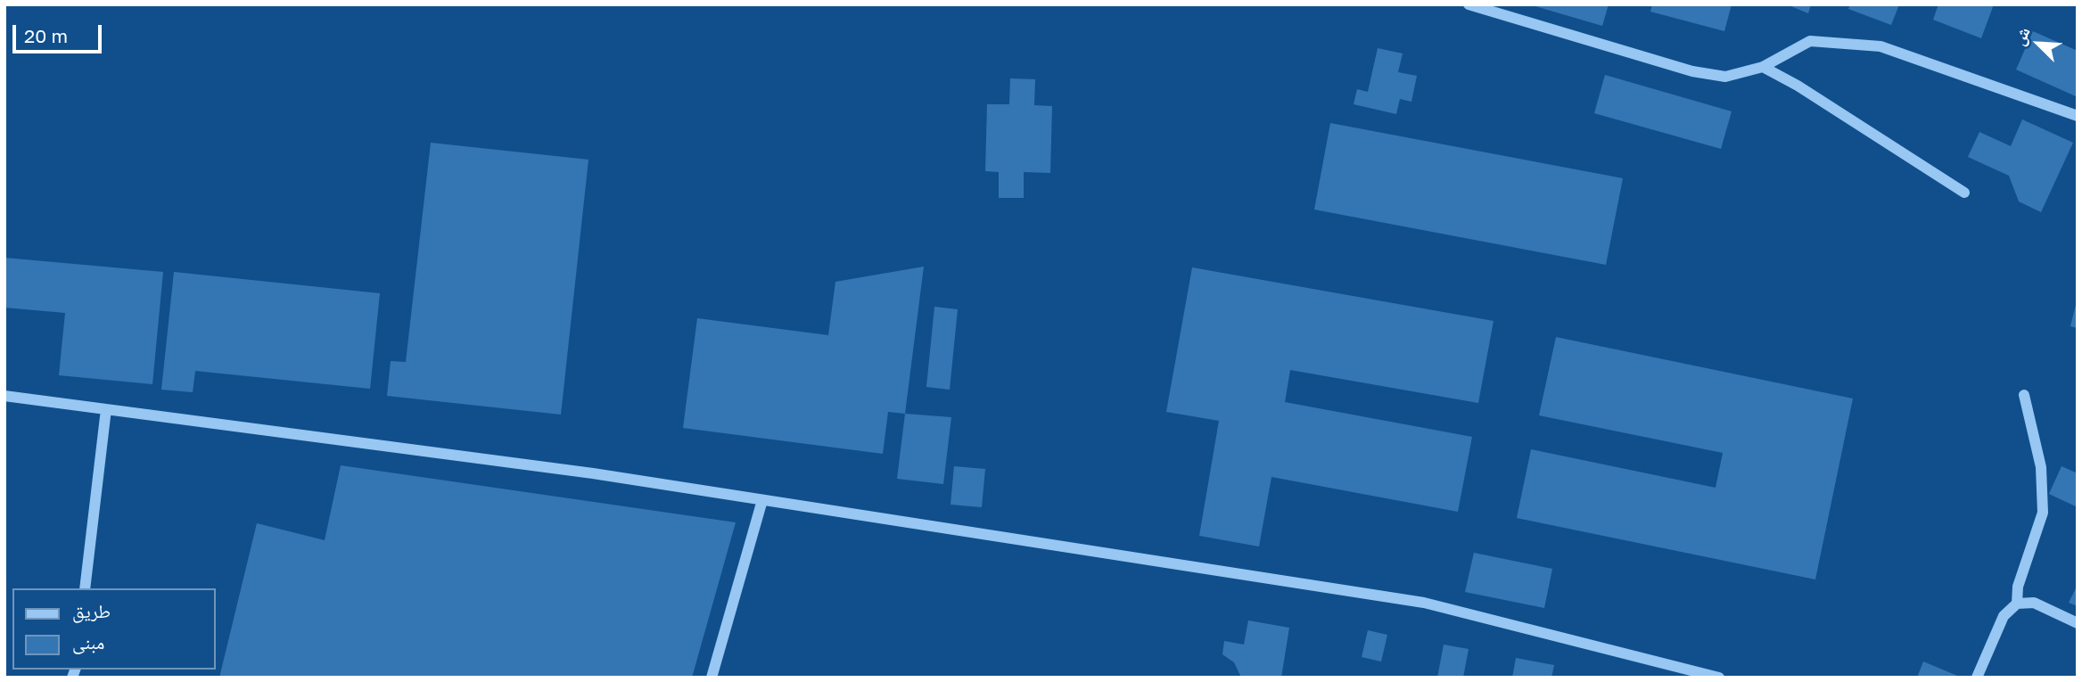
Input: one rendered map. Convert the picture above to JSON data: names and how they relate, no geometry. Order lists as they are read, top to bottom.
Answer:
{
  "legend": ["طريق", "مبنى"],
  "scale_bar": "20 m",
  "north": "top left"
}
